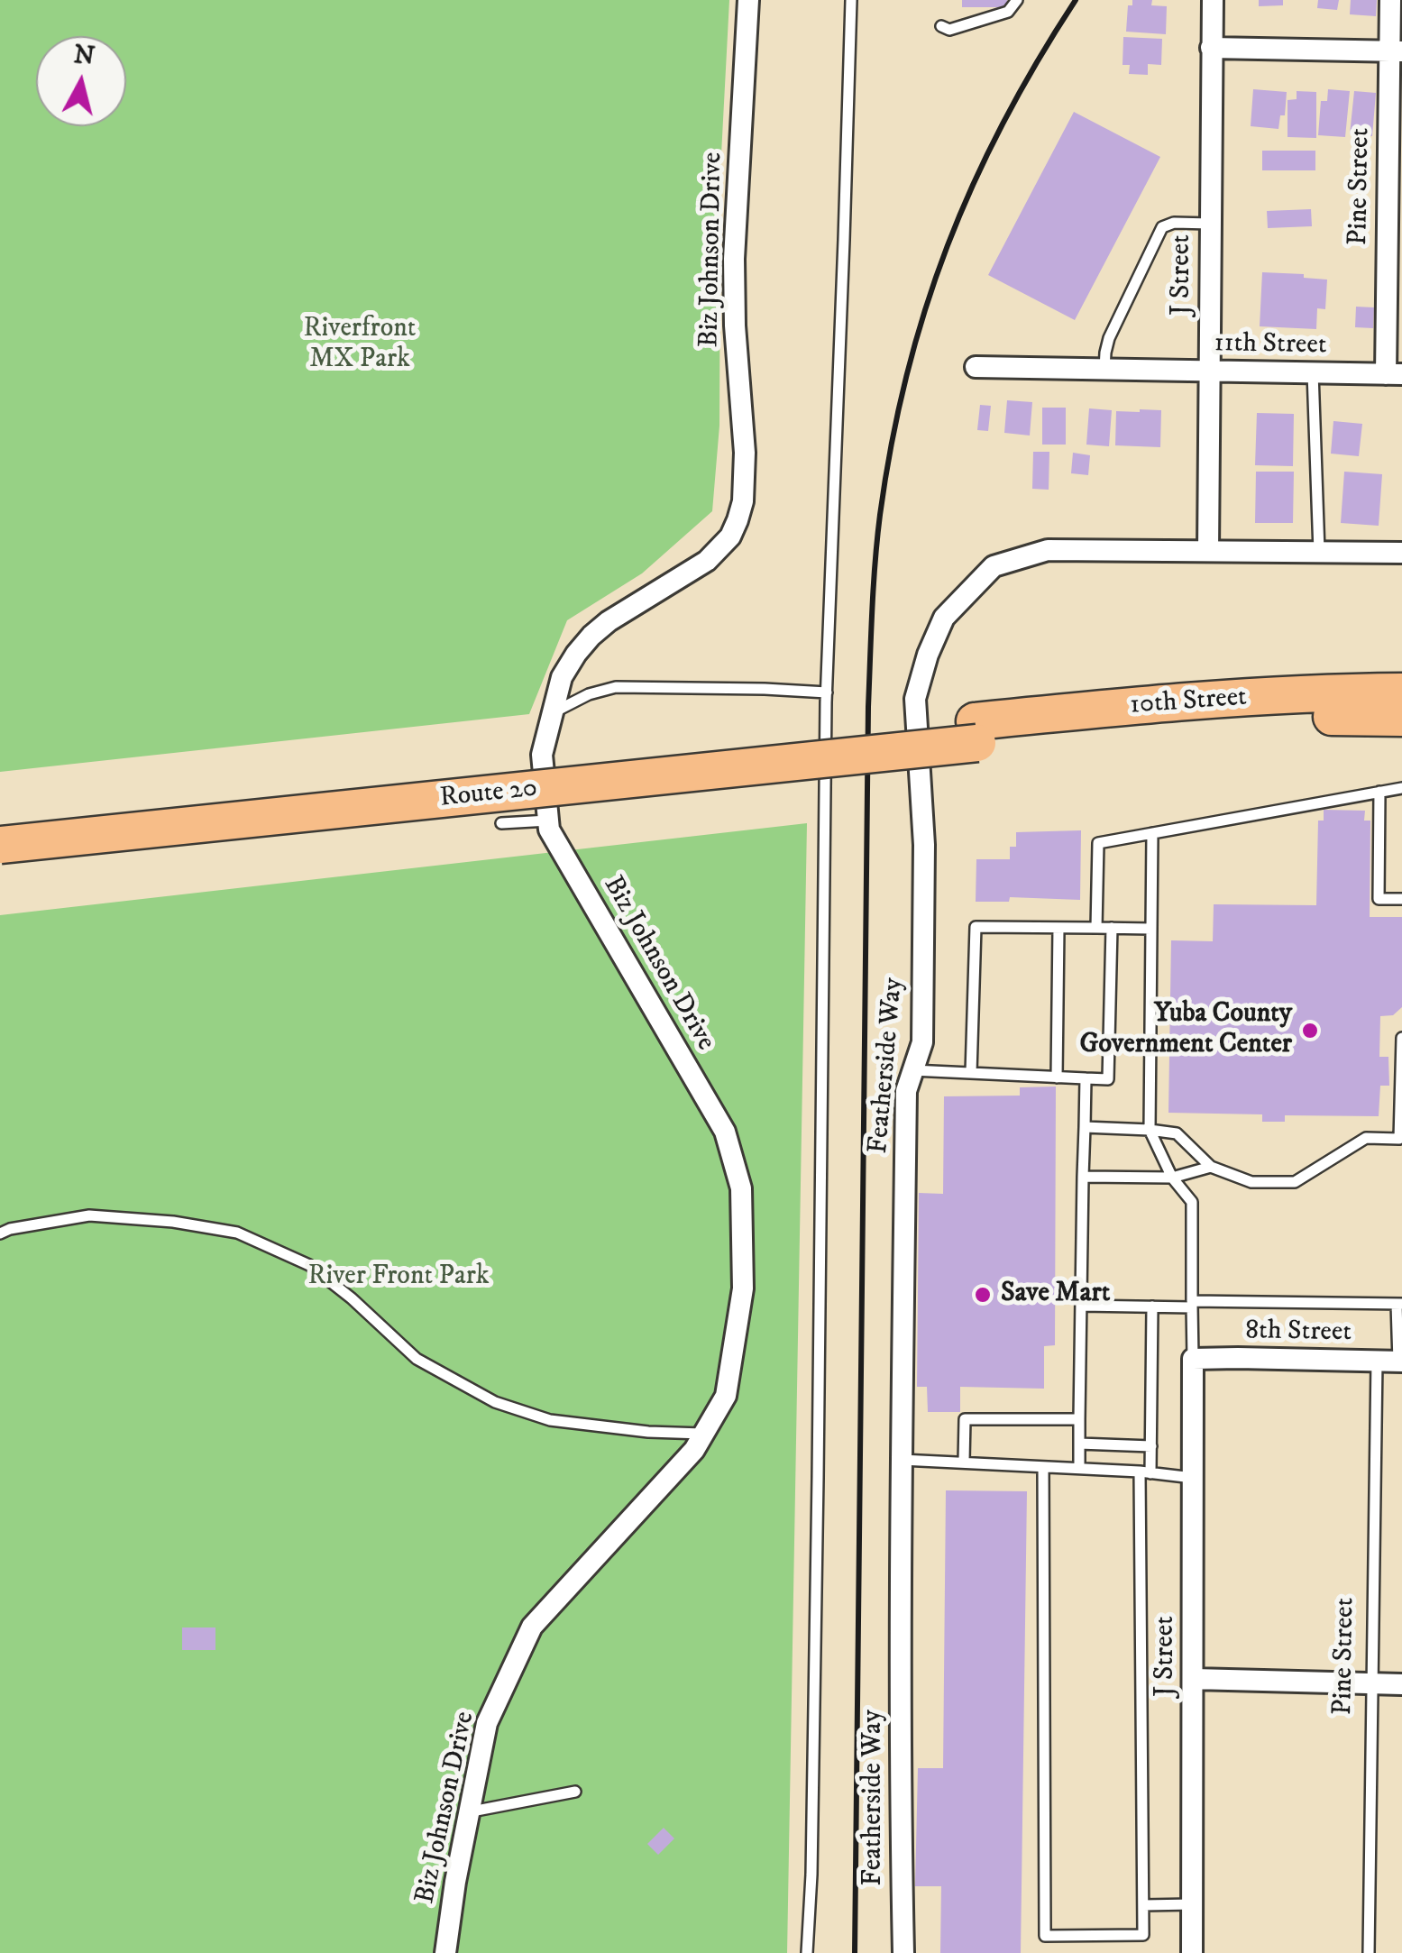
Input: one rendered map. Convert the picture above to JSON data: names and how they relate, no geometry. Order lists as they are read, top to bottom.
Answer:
{
  "streets": {
    "highway": ["10th Street", "Route 20"],
    "street": [
      "Pine Street",
      "Biz Johnson Drive",
      "J Street",
      "11th Street",
      "Featherside Way",
      "8th Street"
    ]
  },
  "crossings": [
    ["Pine Street", "11th Street"],
    ["Pine Street", "8th Street"],
    ["J Street", "11th Street"],
    ["J Street", "Featherside Way"],
    ["J Street", "8th Street"],
    ["10th Street", "Route 20"]
  ],
  "parks": ["Riverfront MX Park", "River Front Park"],
  "places": ["Yuba County Government Center", "Save Mart"],
  "north": "top"
}
